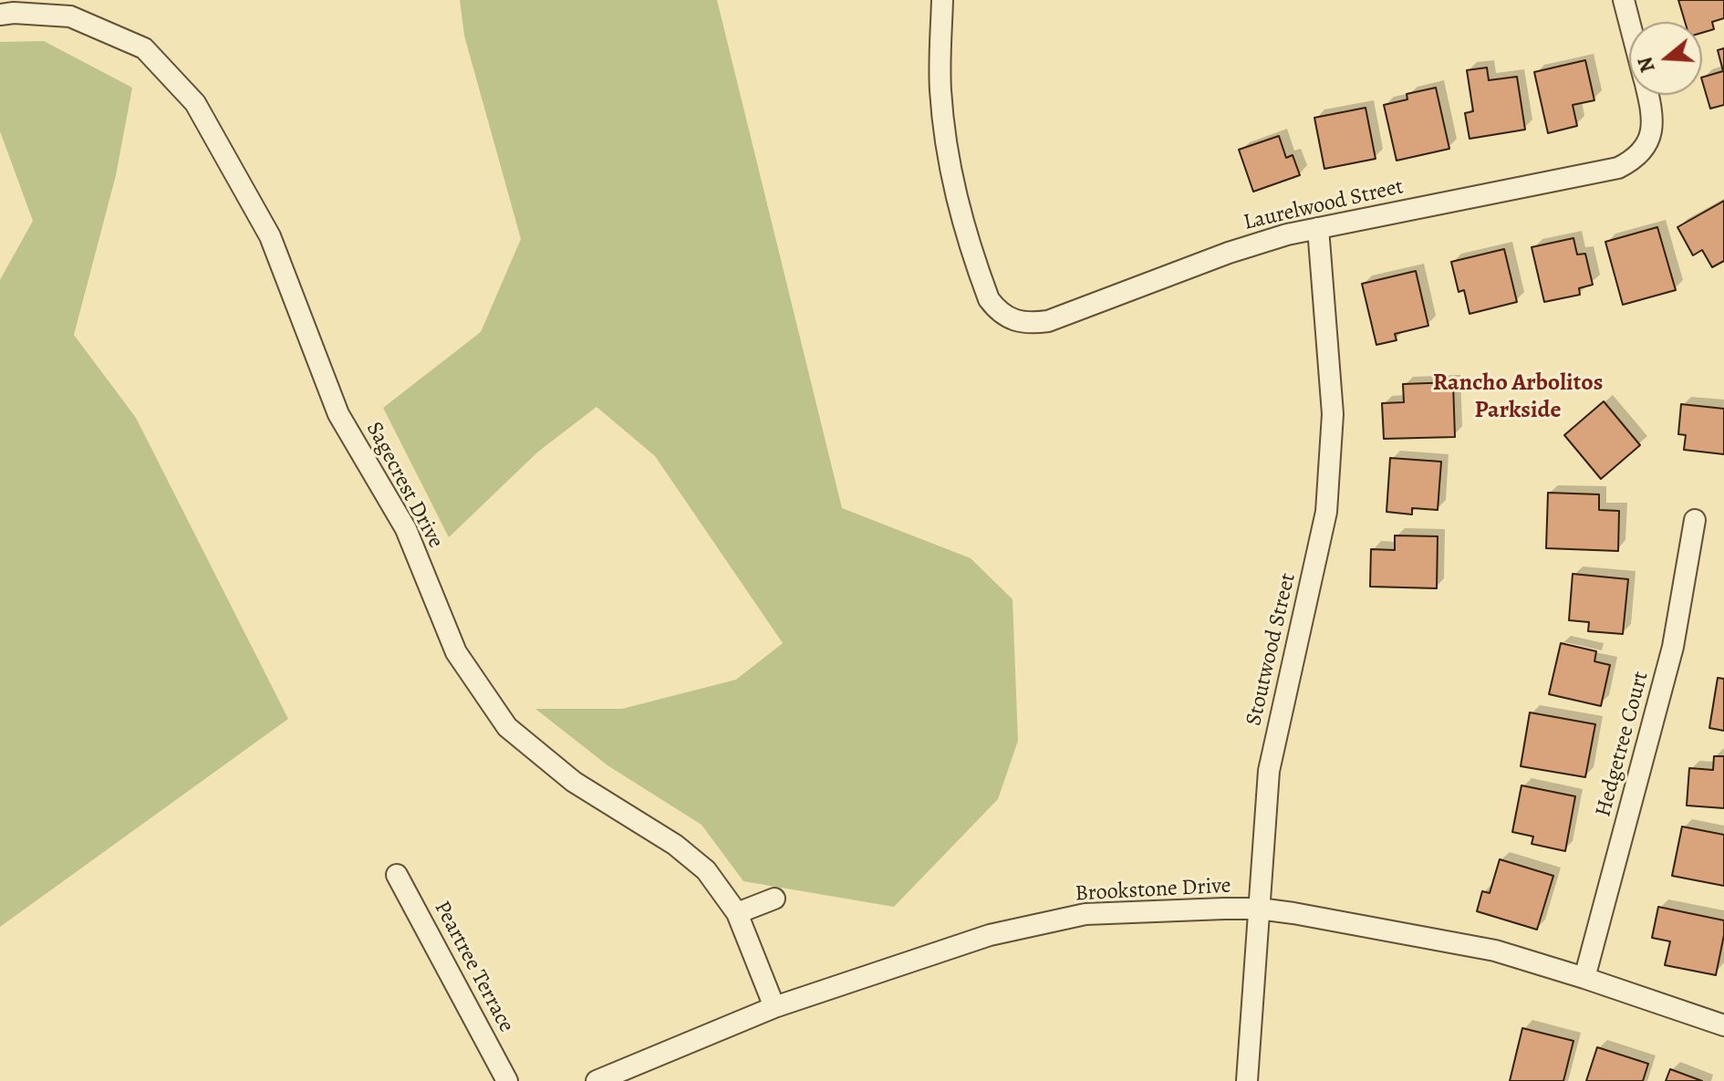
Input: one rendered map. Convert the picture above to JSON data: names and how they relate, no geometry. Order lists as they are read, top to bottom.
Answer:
{
  "streets": {
    "street": [
      "Laurelwood Street",
      "Sagecrest Drive",
      "Stoutwood Street",
      "Hedgetree Court",
      "Brookstone Drive",
      "Peartree Terrace"
    ]
  },
  "crossings": [
    ["Laurelwood Street", "Stoutwood Street"],
    ["Sagecrest Drive", "Brookstone Drive"],
    ["Stoutwood Street", "Brookstone Drive"],
    ["Hedgetree Court", "Brookstone Drive"]
  ],
  "districts": ["Rancho Arbolitos Parkside"],
  "north": "left"
}
